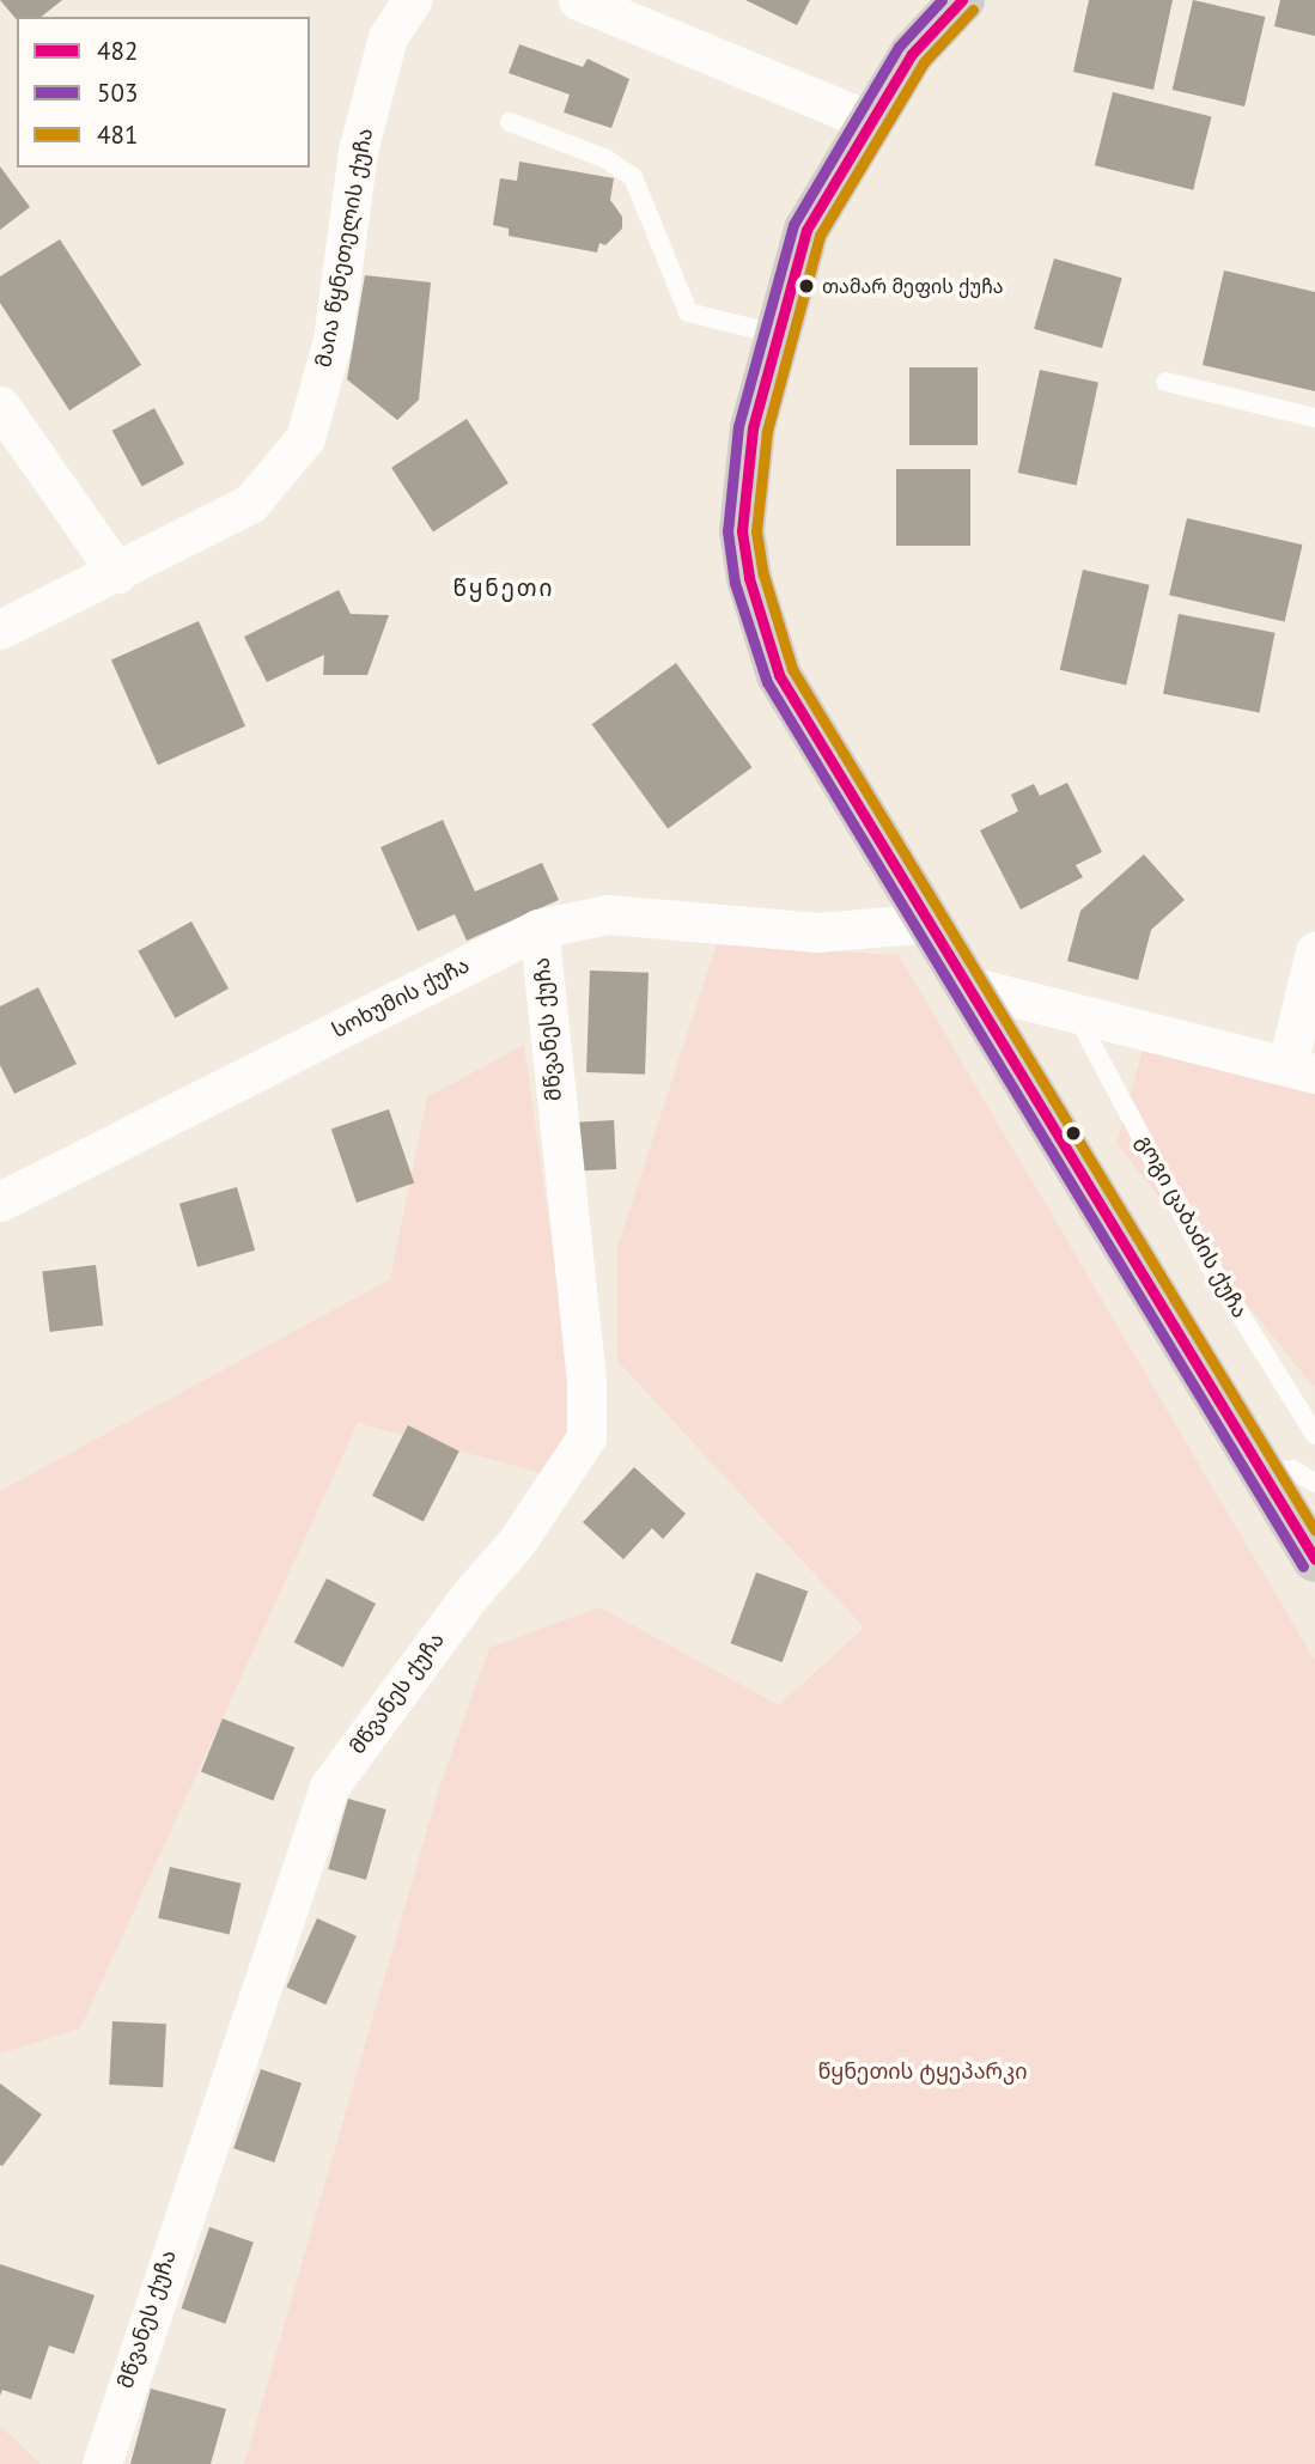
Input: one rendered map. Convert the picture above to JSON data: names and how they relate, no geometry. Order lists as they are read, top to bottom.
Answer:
{
  "streets": {
    "street": ["მაია წყნეთელის ქუჩა", "სოხუმის ქუჩა", "მწვანეს ქუჩა"],
    "lane": ["გოგი ცაბაძის ქუჩა"]
  },
  "crossings": [
    ["სოხუმის ქუჩა", "მწვანეს ქუჩა"]
  ],
  "districts": ["წყნეთი"],
  "parks": ["წყნეთის ტყეპარკი"],
  "places": ["თამარ მეფის ქუჩა"],
  "lines": ["transit line 482", "transit line 503", "transit line 481"],
  "legend": ["482", "503", "481"]
}
